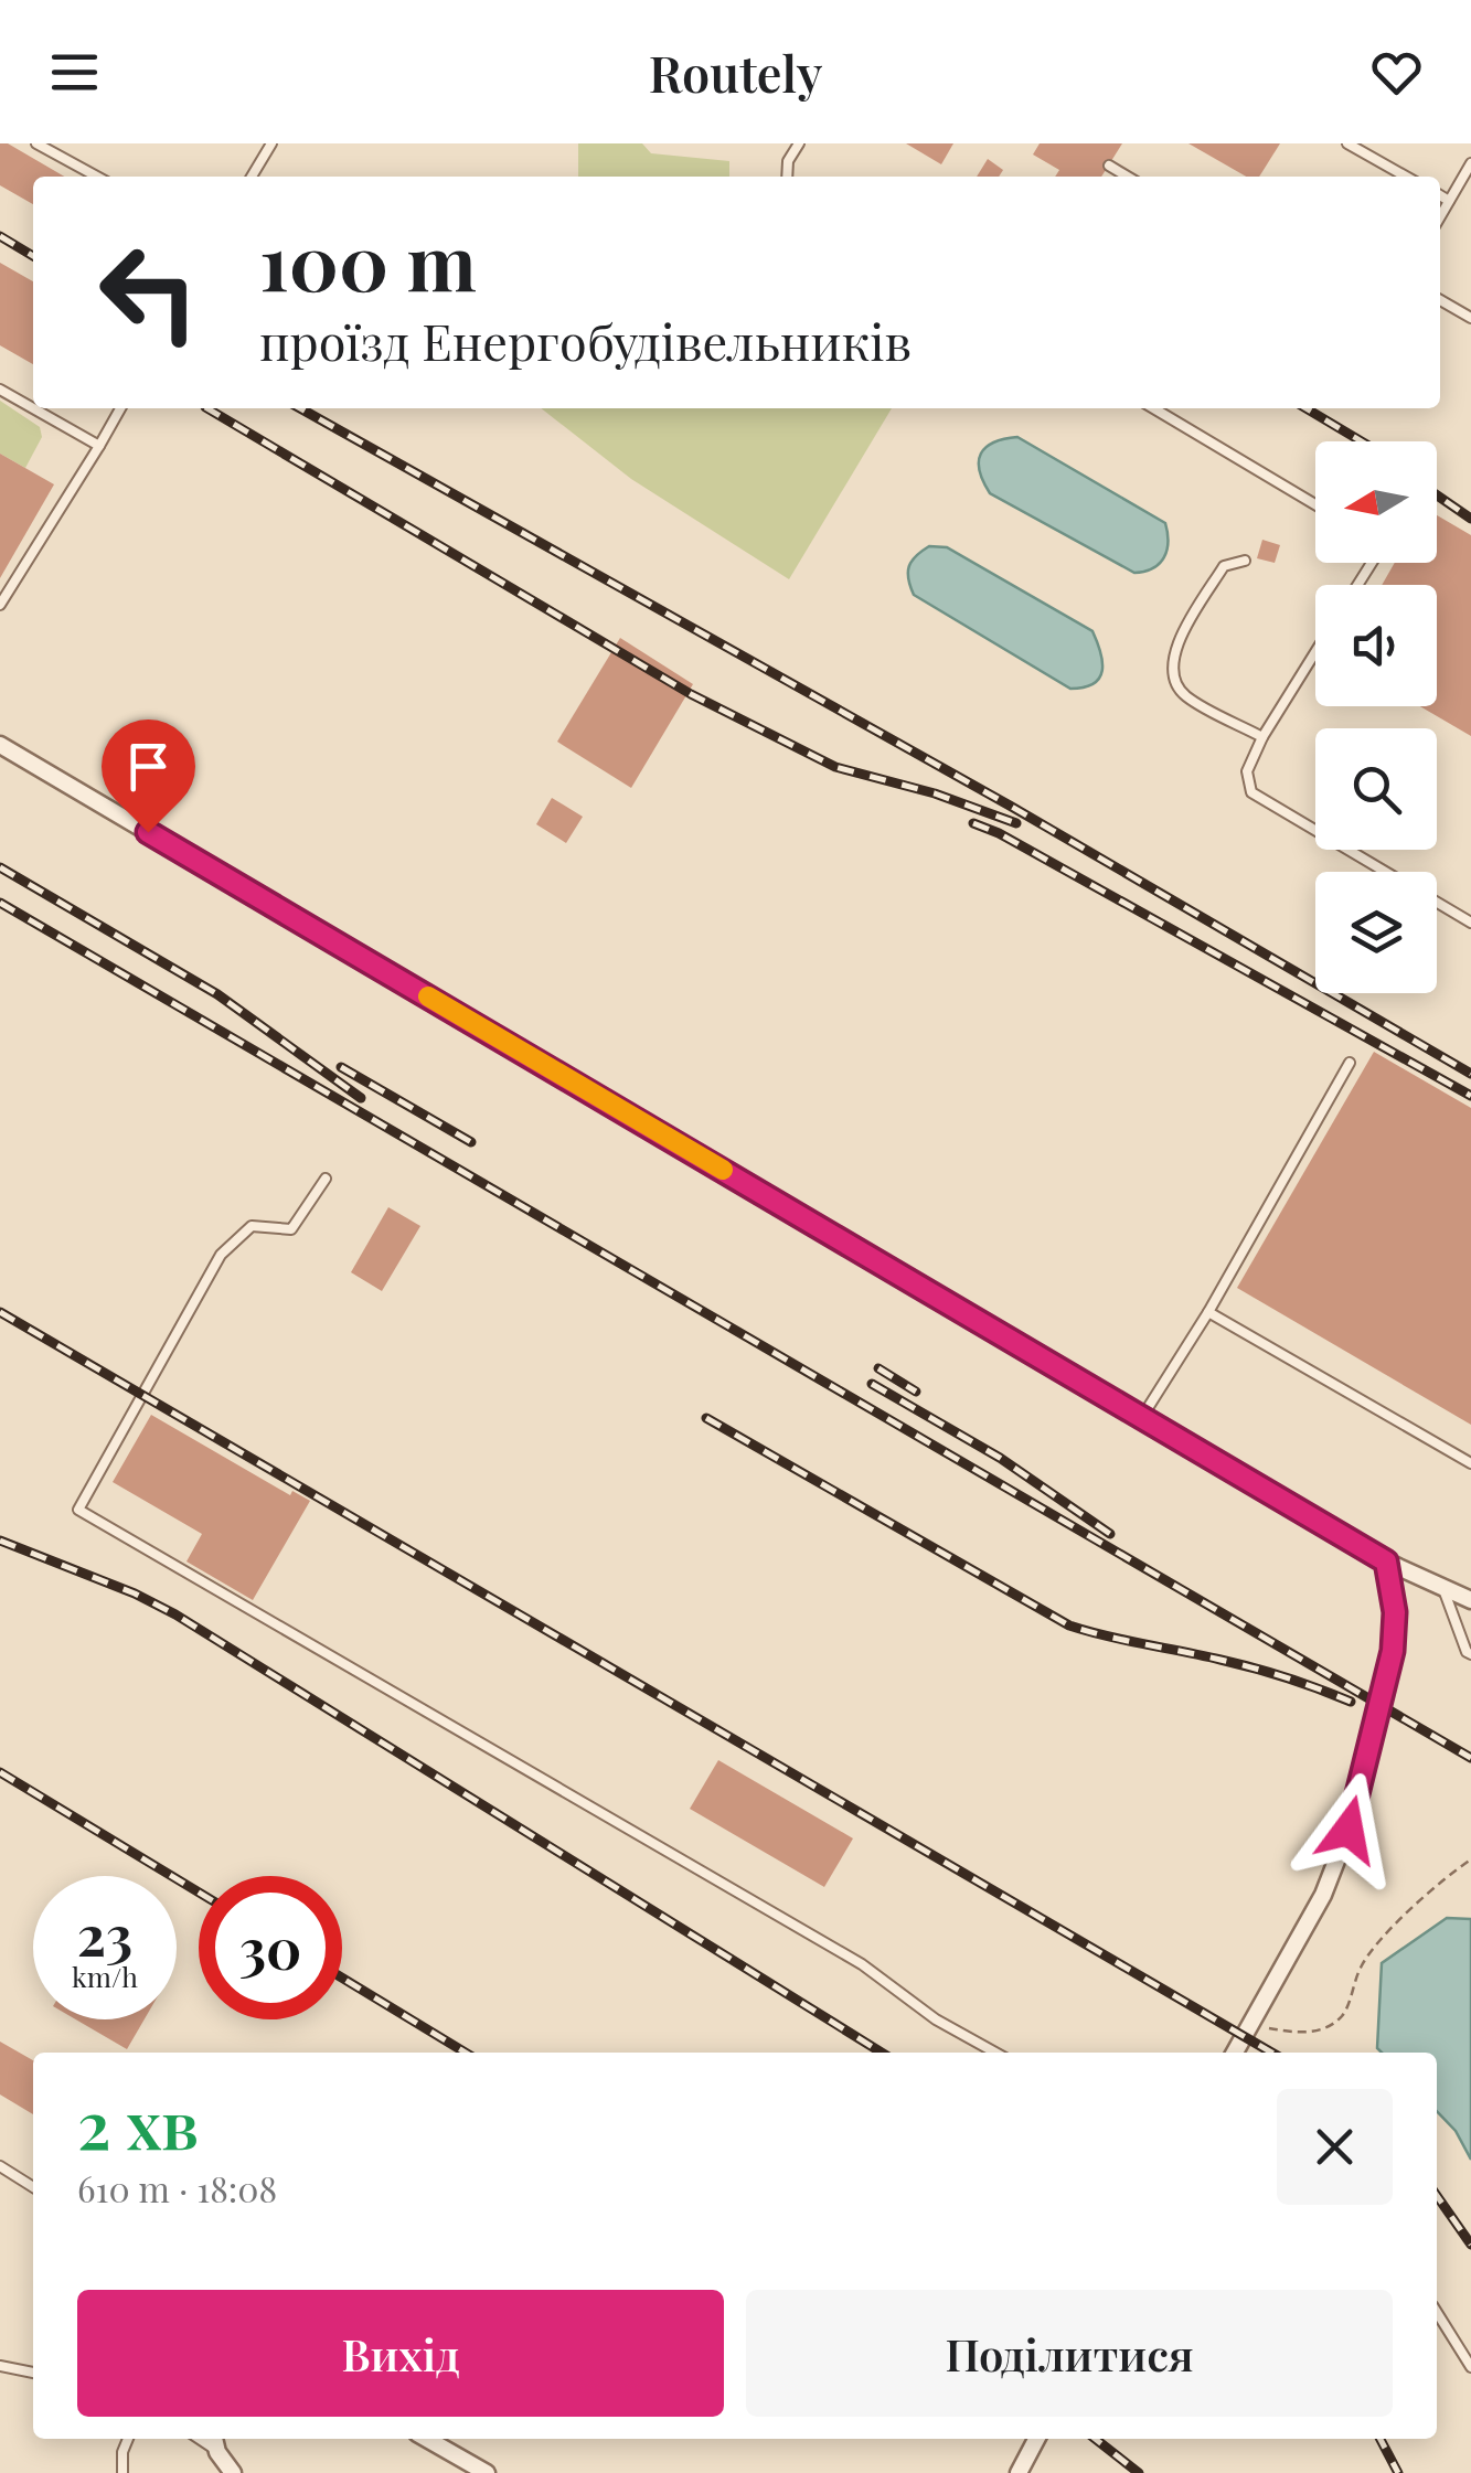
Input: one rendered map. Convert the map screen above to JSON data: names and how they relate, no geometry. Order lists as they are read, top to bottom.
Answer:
{
  "north": "left",
  "page": {
    "header": "Routely",
    "turn": ["100 m", "проїзд Енергобудівельників"],
    "speed": "23 km/h",
    "limit": "30",
    "heading": ["2 хв", "610 m · 18:08"],
    "buttons": ["Вихід", "Поділитися"]
  }
}
